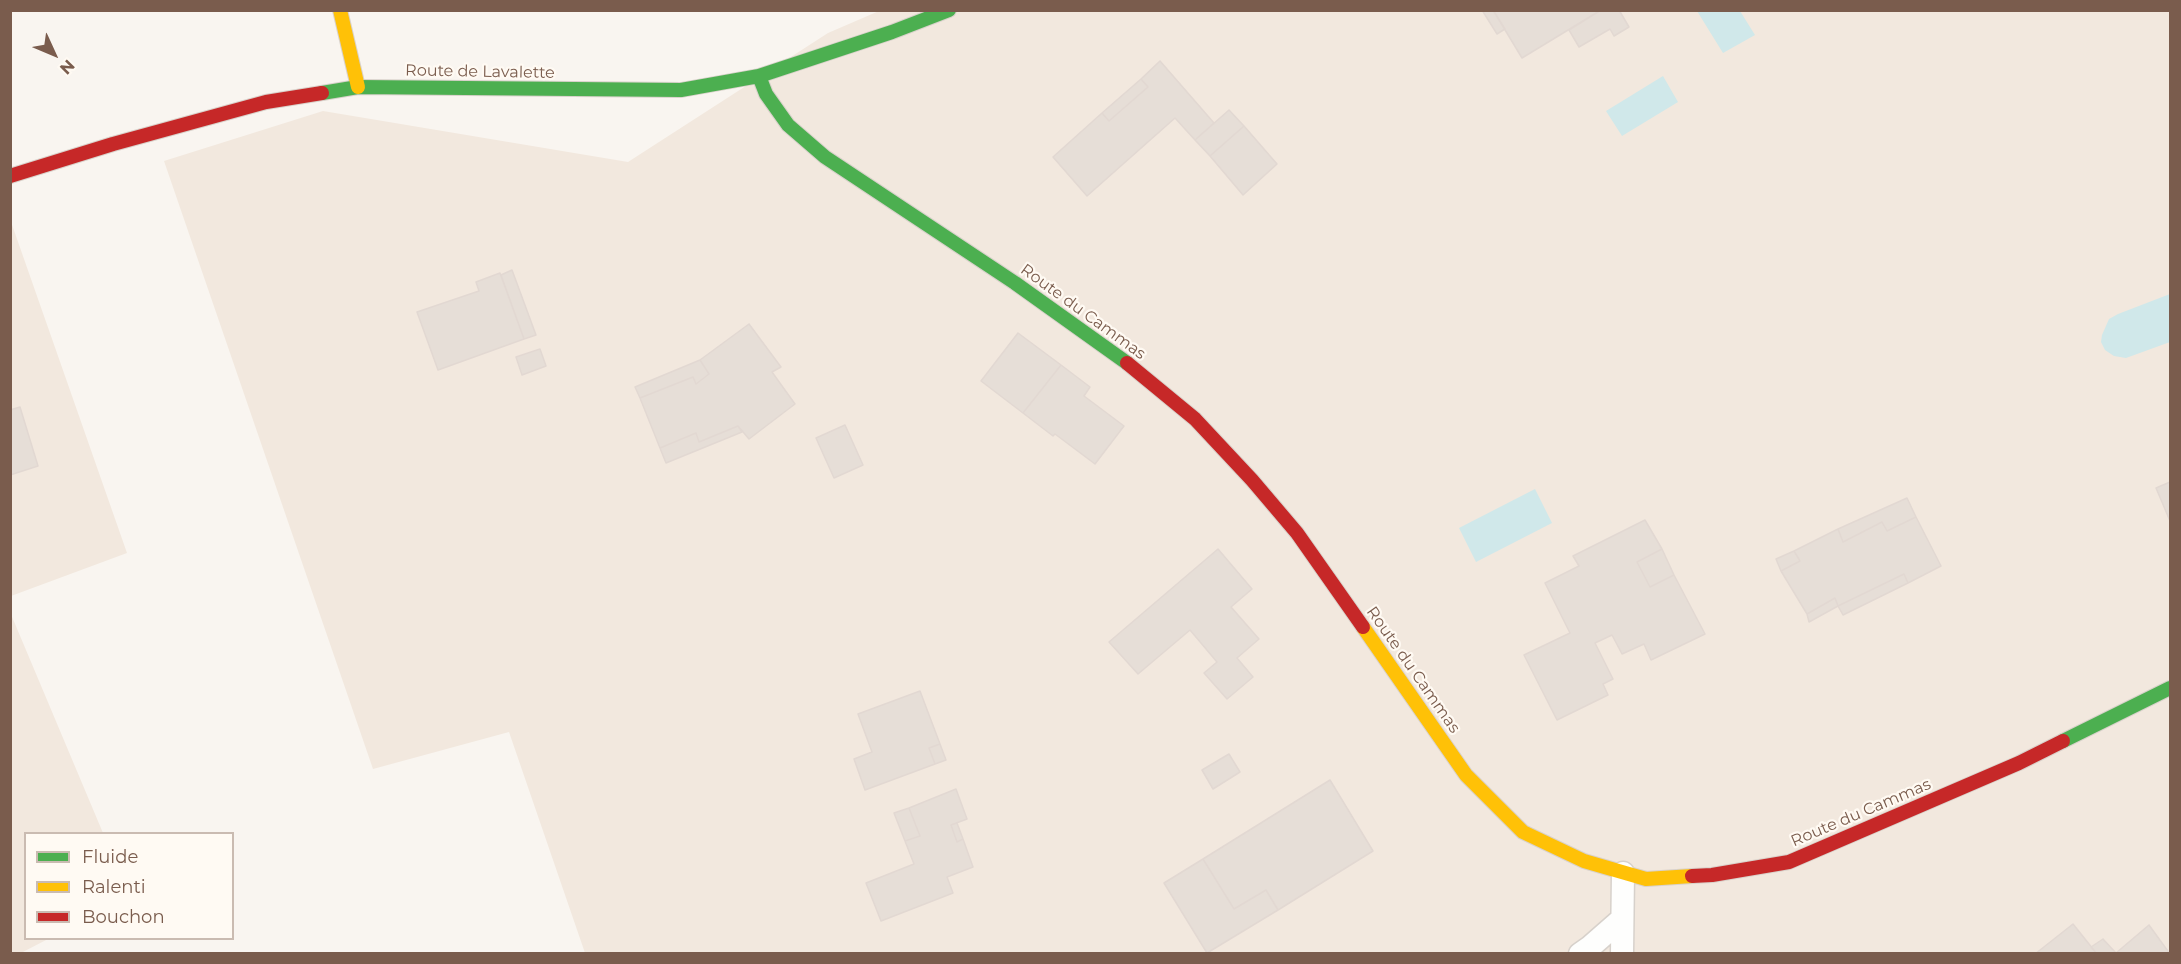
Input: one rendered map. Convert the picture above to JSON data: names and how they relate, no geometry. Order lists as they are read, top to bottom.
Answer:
{
  "streets": {
    "street": ["Route de Lavalette", "Route du Cammas"]
  },
  "crossings": [
    ["Route de Lavalette", "Route du Cammas"]
  ],
  "legend": ["Fluide", "Ralenti", "Bouchon"],
  "north": "bottom right"
}
